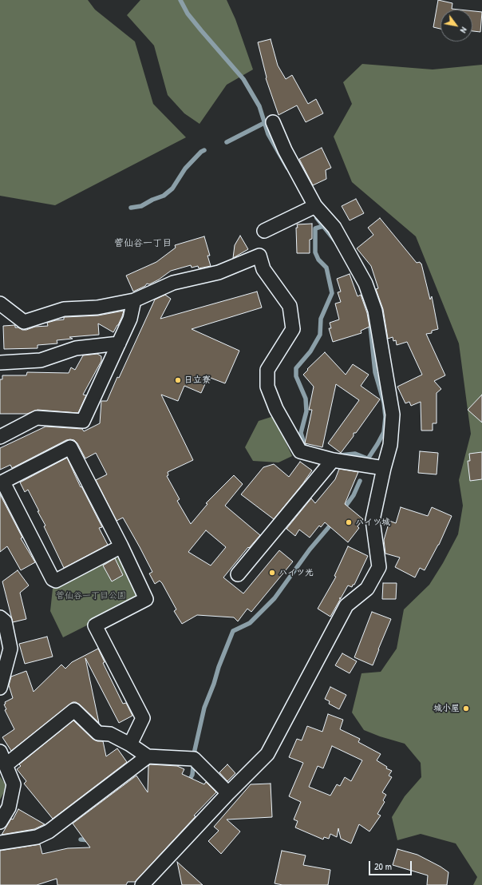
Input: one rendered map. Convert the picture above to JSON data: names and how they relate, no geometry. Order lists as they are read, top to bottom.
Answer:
{
  "districts": ["菅仙谷一丁目"],
  "parks": ["菅仙谷一丁目公園"],
  "places": [
    "日立寮",
    "ハイツ城",
    "ハイツ光",
    "城小屋"
  ],
  "scale_bar": "20 m",
  "north": "bottom right"
}
